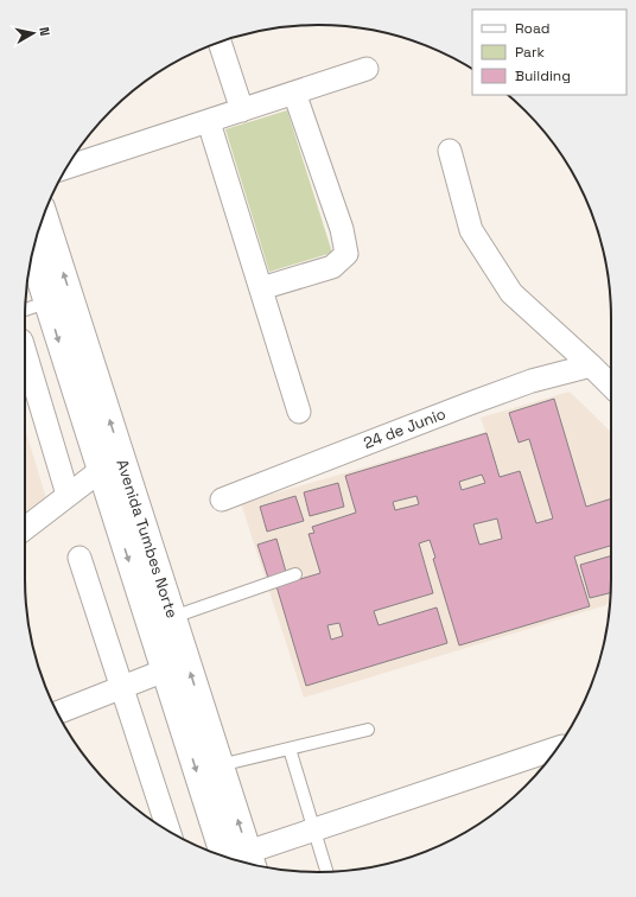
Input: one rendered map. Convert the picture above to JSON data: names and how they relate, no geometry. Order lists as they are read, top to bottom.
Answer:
{
  "streets": {
    "highway": ["Avenida Tumbes Norte"],
    "street": ["24 de Junio"]
  },
  "legend": ["Road", "Park", "Building"],
  "north": "right"
}
